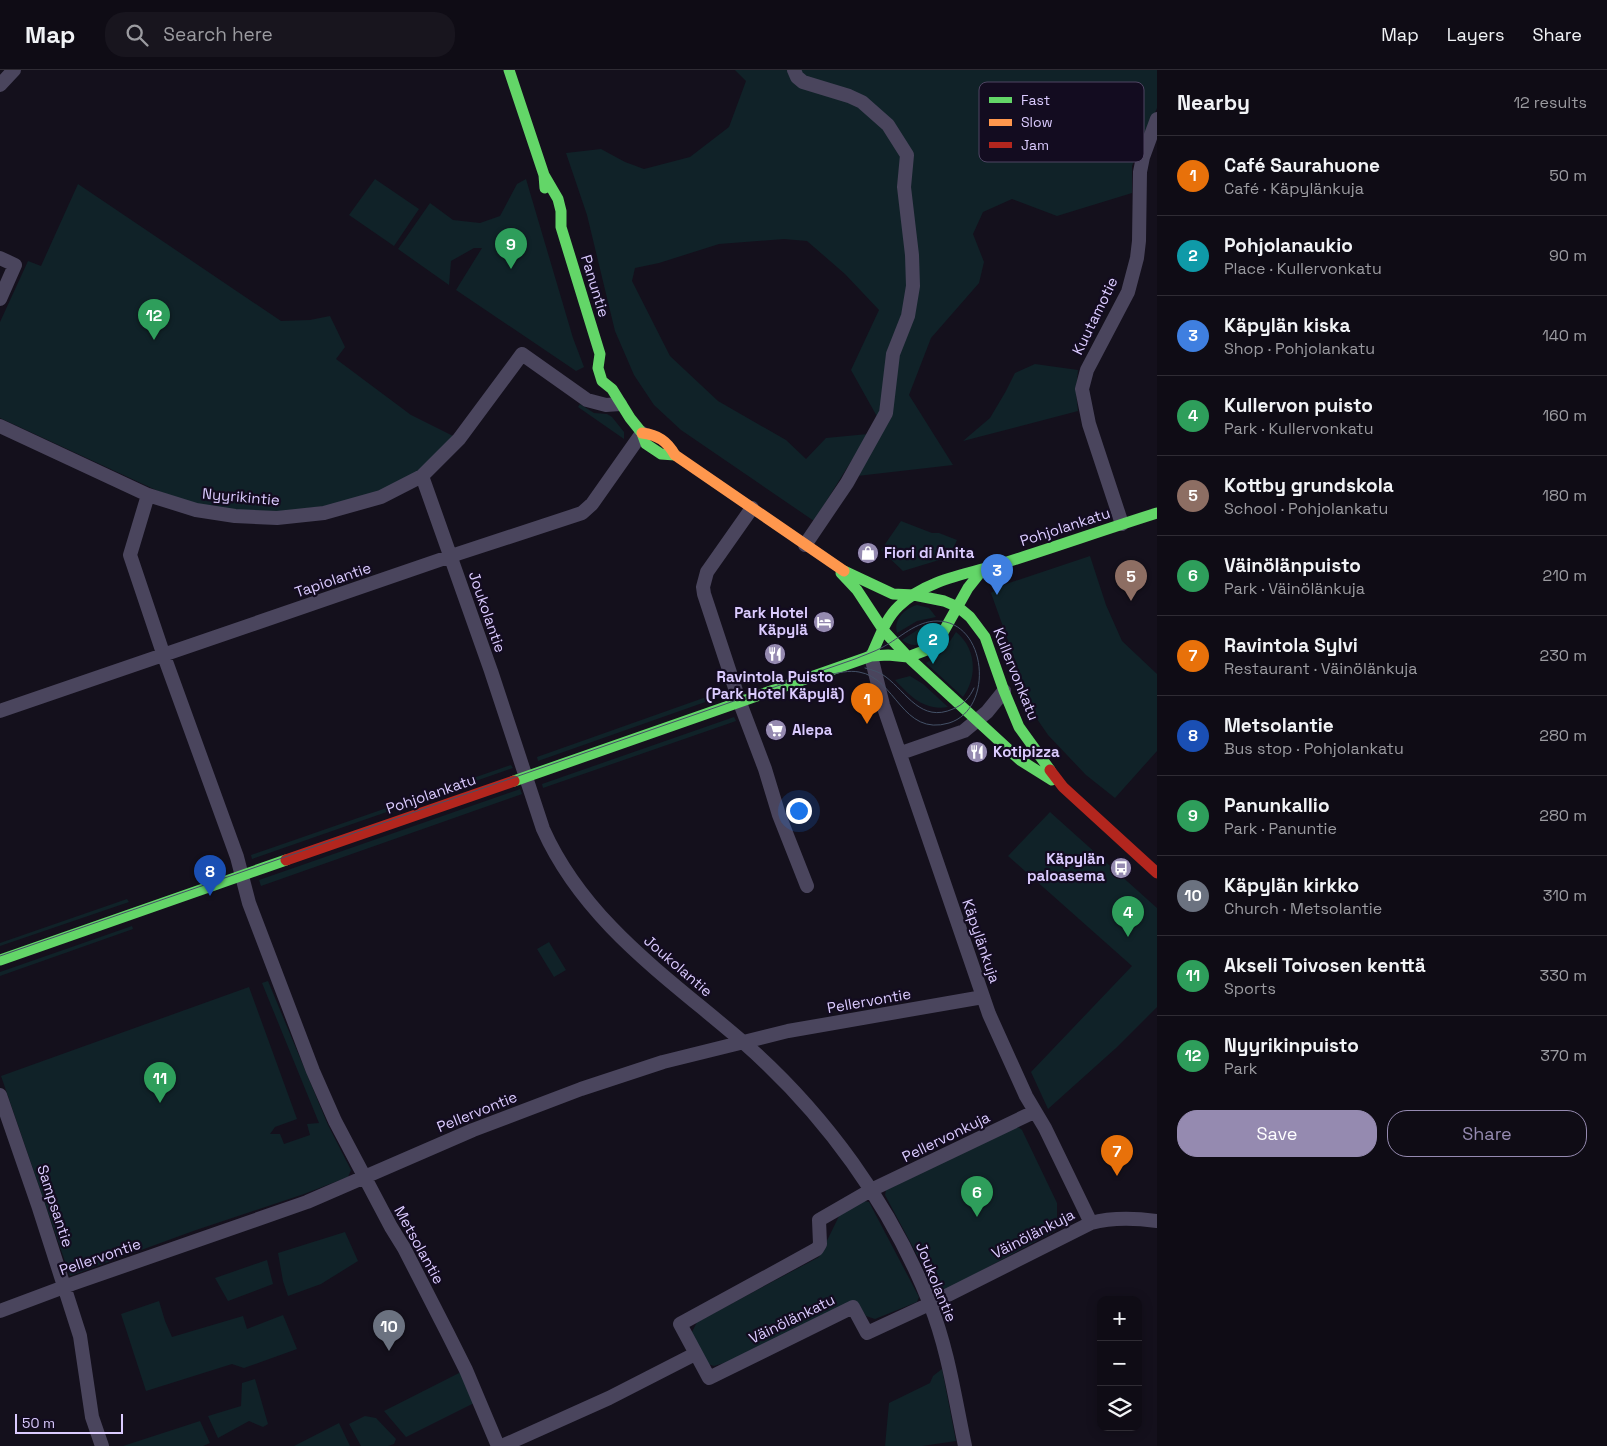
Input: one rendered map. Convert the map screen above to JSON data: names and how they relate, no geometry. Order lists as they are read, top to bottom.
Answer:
{
  "streets": {
    "main road": ["Panuntie", "Pohjolankatu", "Kullervonkatu"],
    "street": [
      "Kuutamotie",
      "Nyyrikintie",
      "Tapiolantie",
      "Joukolantie",
      "Käpylänkuja",
      "Pellervontie",
      "Pellervonkuja",
      "Sampsantie",
      "Väinölänkuja",
      "Metsolantie",
      "Väinölänkatu"
    ]
  },
  "crossings": [
    ["Panuntie", "Nyyrikintie"],
    ["Kuutamotie", "Pohjolankatu"],
    ["Nyyrikintie", "Joukolantie"],
    ["Nyyrikintie", "Metsolantie"],
    ["Pohjolankatu", "Joukolantie"],
    ["Pohjolankatu", "Kullervonkatu"],
    ["Pohjolankatu", "Käpylänkuja"],
    ["Pohjolankatu", "Metsolantie"],
    ["Tapiolantie", "Joukolantie"],
    ["Tapiolantie", "Kullervonkatu"],
    ["Tapiolantie", "Metsolantie"],
    ["Joukolantie", "Pellervontie"],
    ["Joukolantie", "Pellervonkuja"],
    ["Joukolantie", "Väinölänkuja"],
    ["Joukolantie", "Väinölänkatu"],
    ["Käpylänkuja", "Pellervontie"],
    ["Käpylänkuja", "Pellervonkuja"],
    ["Käpylänkuja", "Väinölänkuja"],
    ["Pellervontie", "Sampsantie"],
    ["Pellervontie", "Metsolantie"],
    ["Pellervonkuja", "Väinölänkatu"],
    ["Väinölänkuja", "Väinölänkatu"]
  ],
  "places": {
    "shop": ["Fiori di Anita"],
    "hotel": ["Park Hotel Käpylä"],
    "restaurant": ["Ravintola Puisto (Park Hotel Käpylä)", "Kotipizza"],
    "supermarket": ["Alepa"],
    "bus stop": ["Käpylän paloasema"]
  },
  "legend": ["Fast", "Slow", "Jam"],
  "scale_bar": "50 m",
  "page": {
    "header": "Map",
    "search": "Search here",
    "nav": ["Map", "Layers", "Share"],
    "heading": ["Nearby", "12 results"],
    "list": [
      {
        "mark": "1",
        "name": "Café Saurahuone",
        "note": "Café · Käpylänkuja",
        "value": "50 m"
      },
      {
        "mark": "2",
        "name": "Pohjolanaukio",
        "note": "Place · Kullervonkatu",
        "value": "90 m"
      },
      {
        "mark": "3",
        "name": "Käpylän kiska",
        "note": "Shop · Pohjolankatu",
        "value": "140 m"
      },
      {
        "mark": "4",
        "name": "Kullervon puisto",
        "note": "Park · Kullervonkatu",
        "value": "160 m"
      },
      {
        "mark": "5",
        "name": "Kottby grundskola",
        "note": "School · Pohjolankatu",
        "value": "180 m"
      },
      {
        "mark": "6",
        "name": "Väinölänpuisto",
        "note": "Park · Väinölänkuja",
        "value": "210 m"
      },
      {
        "mark": "7",
        "name": "Ravintola Sylvi",
        "note": "Restaurant · Väinölänkuja",
        "value": "230 m"
      },
      {
        "mark": "8",
        "name": "Metsolantie",
        "note": "Bus stop · Pohjolankatu",
        "value": "280 m"
      },
      {
        "mark": "9",
        "name": "Panunkallio",
        "note": "Park · Panuntie",
        "value": "280 m"
      },
      {
        "mark": "10",
        "name": "Käpylän kirkko",
        "note": "Church · Metsolantie",
        "value": "310 m"
      },
      {
        "mark": "11",
        "name": "Akseli Toivosen kenttä",
        "note": "Sports",
        "value": "330 m"
      },
      {
        "mark": "12",
        "name": "Nyyrikinpuisto",
        "note": "Park",
        "value": "370 m"
      }
    ],
    "pins": [
      "9",
      "12",
      "3",
      "5",
      "2",
      "1",
      "8",
      "4",
      "11",
      "7",
      "6",
      "10"
    ],
    "buttons": ["Save", "Share"],
    "map_buttons": ["+", "−"],
    "scale": "50 m"
  }
}
